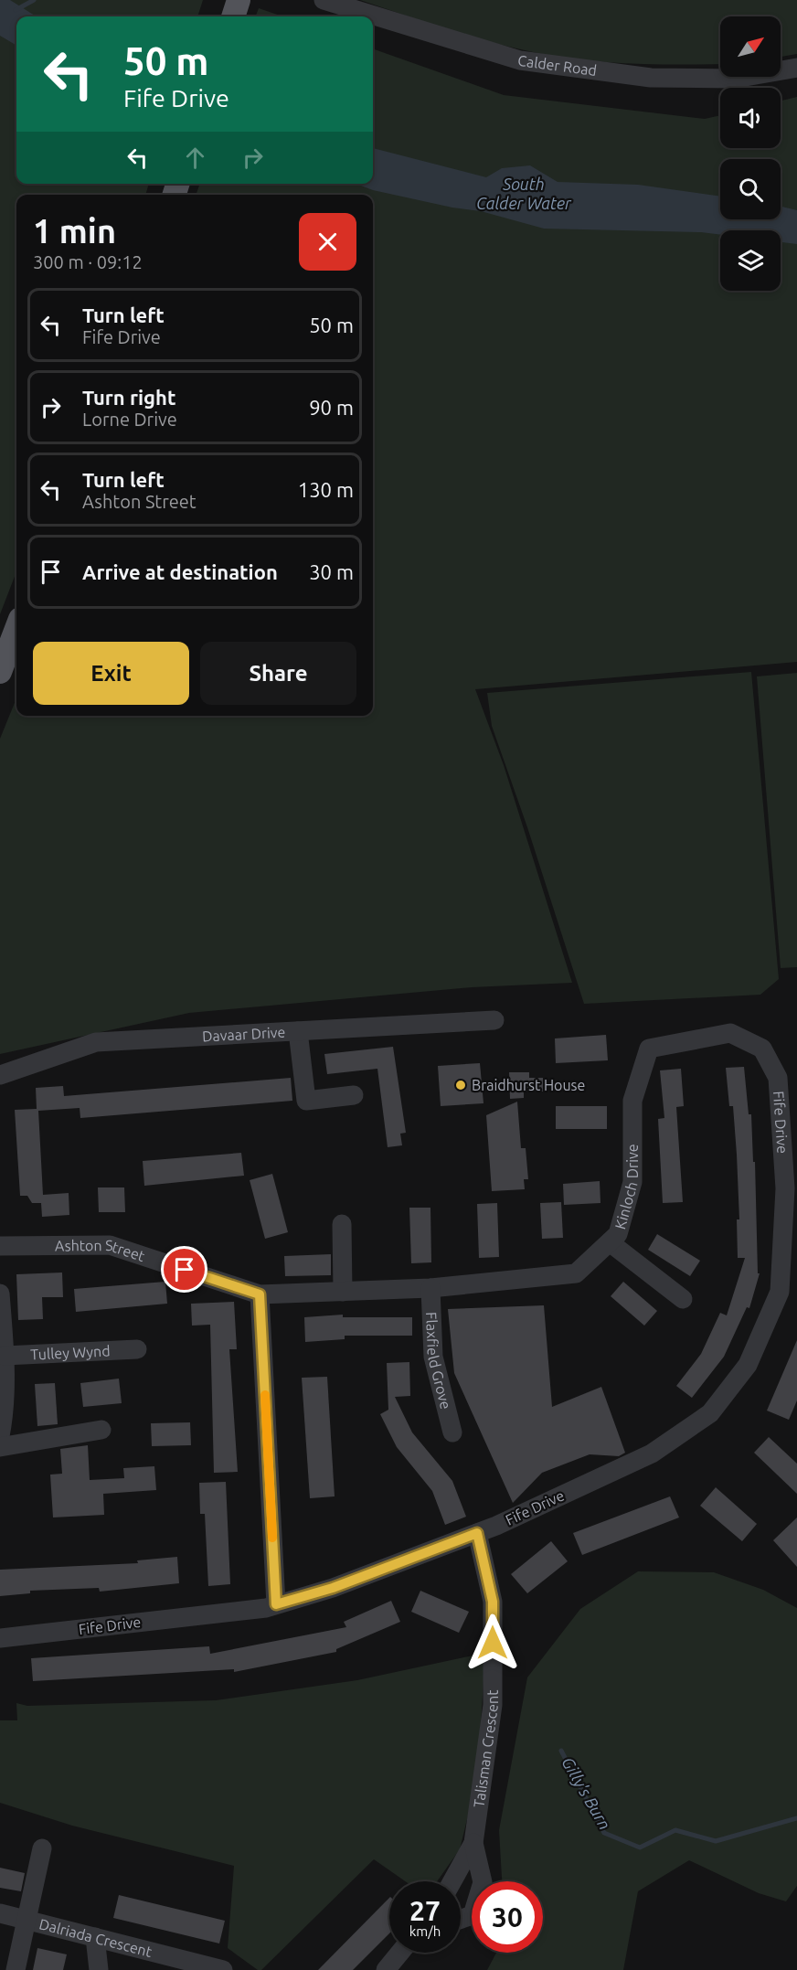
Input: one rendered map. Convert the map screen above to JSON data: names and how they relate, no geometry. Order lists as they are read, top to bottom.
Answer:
{
  "streets": {
    "street": [
      "Calder Road",
      "Davaar Drive",
      "Fife Drive",
      "Kinloch Drive",
      "Ashton Street",
      "Tulley Wynd",
      "Flaxfield Grove",
      "Talisman Crescent",
      "Dalriada Crescent"
    ]
  },
  "crossings": [
    ["Fife Drive", "Kinloch Drive"],
    ["Fife Drive", "Talisman Crescent"],
    ["Kinloch Drive", "Ashton Street"],
    ["Kinloch Drive", "Flaxfield Grove"]
  ],
  "water": ["South Calder Water", "Gilly's Burn"],
  "places": ["Braidhurst House"],
  "north": "top right",
  "page": {
    "turn": ["50 m", "Fife Drive"],
    "heading": ["1 min", "300 m · 09:12"],
    "list": [
      {
        "name": "Turn left",
        "note": "Fife Drive",
        "value": "50 m"
      },
      {
        "name": "Turn right",
        "note": "Lorne Drive",
        "value": "90 m"
      },
      {
        "name": "Turn left",
        "note": "Ashton Street",
        "value": "130 m"
      },
      {
        "name": "Arrive at destination",
        "value": "30 m"
      }
    ],
    "buttons": ["Exit", "Share"],
    "speed": "27 km/h",
    "limit": "30"
  }
}
